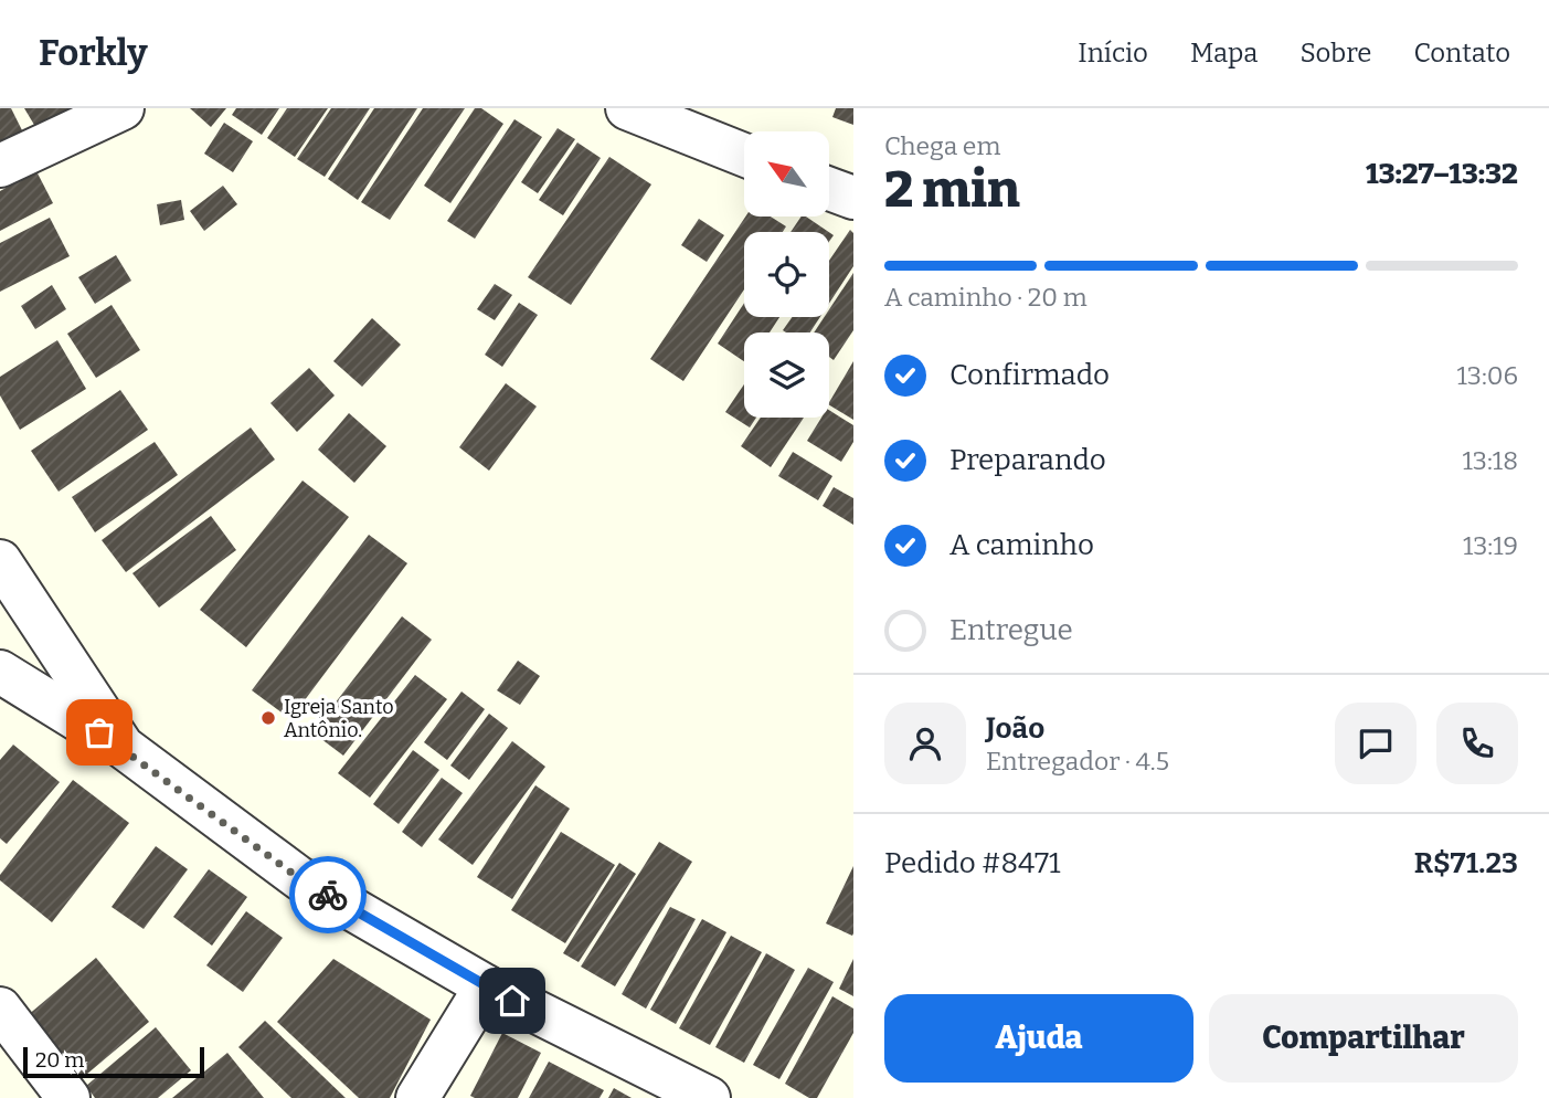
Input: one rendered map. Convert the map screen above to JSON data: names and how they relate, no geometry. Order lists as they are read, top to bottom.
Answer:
{
  "places": ["Igreja Santo Antônio."],
  "scale_bar": "20 m",
  "north": "top left",
  "page": {
    "header": "Forkly",
    "nav": [
      "Início",
      "Mapa",
      "Sobre",
      "Contato"
    ],
    "heading": ["2 min", "Chega em", "13:27–13:32"],
    "panel": [
      "João",
      "Entregador · 4.5",
      "Pedido #8471",
      "R$71.23"
    ],
    "bar": "A caminho · 20 m",
    "list": [
      ["Confirmado", "13:06"],
      ["Preparando", "13:18"],
      ["A caminho", "13:19"],
      "Entregue"
    ],
    "buttons": ["Ajuda", "Compartilhar"],
    "scale": "20 m"
  }
}
